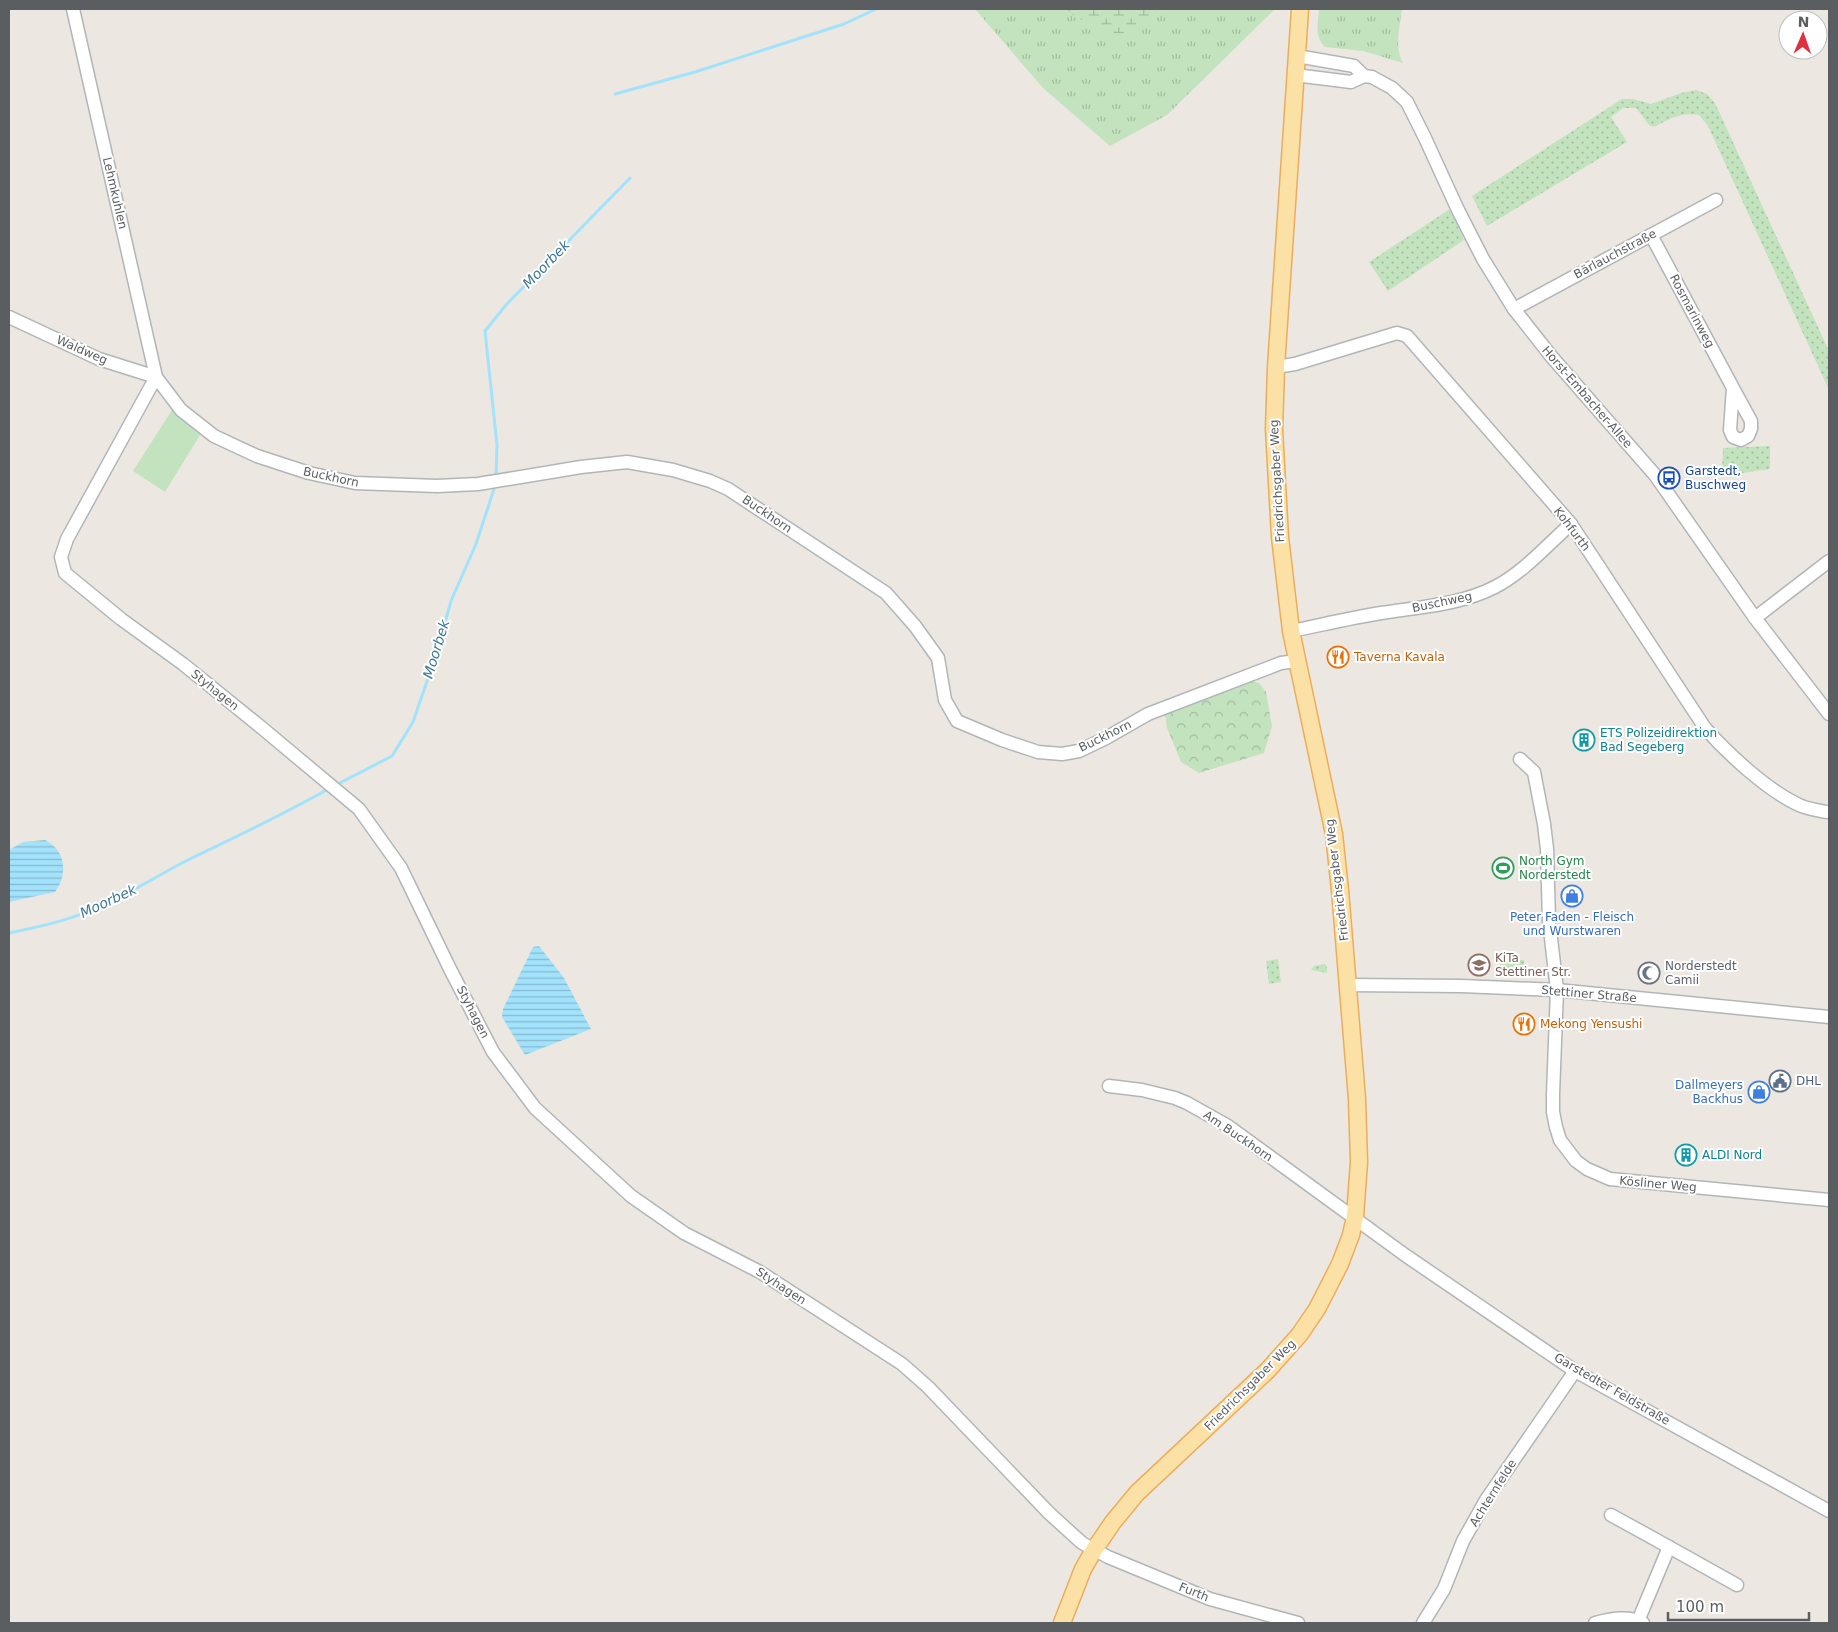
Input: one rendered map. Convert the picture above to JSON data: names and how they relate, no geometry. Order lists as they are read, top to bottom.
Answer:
{
  "streets": {
    "main road": ["Friedrichsgaber Weg"],
    "street": [
      "Lehmkuhlen",
      "Bärlauchstraße",
      "Rosmarinweg",
      "Waldweg",
      "Horst-Embacher-Allee",
      "Buckhorn",
      "Kohfurth",
      "Buschweg",
      "Styhagen",
      "Stettiner Straße",
      "Am Buckhorn",
      "Kösliner Weg",
      "Garstedter Feldstraße",
      "Achternfelde",
      "Furth"
    ]
  },
  "crossings": [
    ["Lehmkuhlen", "Waldweg"],
    ["Lehmkuhlen", "Buckhorn"],
    ["Lehmkuhlen", "Styhagen"],
    ["Bärlauchstraße", "Rosmarinweg"],
    ["Bärlauchstraße", "Horst-Embacher-Allee"],
    ["Waldweg", "Buckhorn"],
    ["Waldweg", "Styhagen"],
    ["Horst-Embacher-Allee", "Friedrichsgaber Weg"],
    ["Buckhorn", "Friedrichsgaber Weg"],
    ["Buckhorn", "Styhagen"],
    ["Friedrichsgaber Weg", "Kohfurth"],
    ["Friedrichsgaber Weg", "Buschweg"],
    ["Friedrichsgaber Weg", "Styhagen"],
    ["Friedrichsgaber Weg", "Stettiner Straße"],
    ["Friedrichsgaber Weg", "Am Buckhorn"],
    ["Friedrichsgaber Weg", "Garstedter Feldstraße"],
    ["Friedrichsgaber Weg", "Furth"],
    ["Kohfurth", "Buschweg"],
    ["Styhagen", "Furth"],
    ["Stettiner Straße", "Kösliner Weg"],
    ["Am Buckhorn", "Garstedter Feldstraße"],
    ["Garstedter Feldstraße", "Achternfelde"]
  ],
  "water": ["Moorbek"],
  "places": {
    "bus stop": ["Garstedt, Buschweg"],
    "restaurant": ["Taverna Kavala", "Mekong Yensushi"],
    "building": ["ETS Polizeidirektion Bad Segeberg", "ALDI Nord"],
    "sports": ["North Gym Norderstedt"],
    "shop": ["Peter Faden - Fleisch und Wurstwaren", "Dallmeyers Backhus"],
    "school or university": ["KiTa Stettiner Str."],
    "mosque": ["Norderstedt Camii"],
    "public building": ["DHL"]
  },
  "scale_bar": "100 m",
  "north": "top"
}
